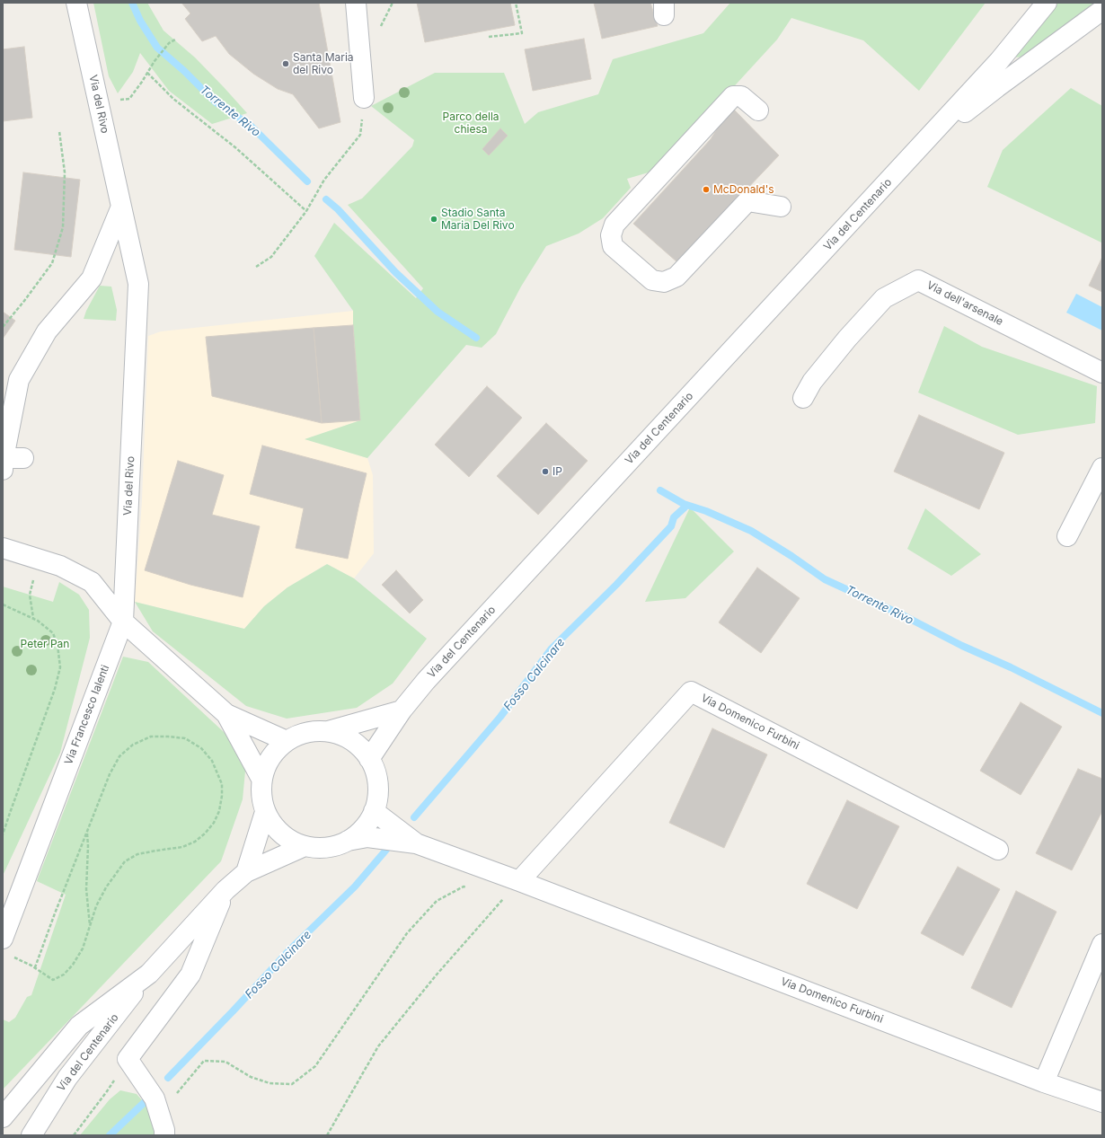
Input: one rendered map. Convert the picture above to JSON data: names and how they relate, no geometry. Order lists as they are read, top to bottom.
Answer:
{
  "streets": {
    "street": [
      "Via del Rivo",
      "Via del Centenario",
      "Via dell'arsenale",
      "Via Francesco Ialenti",
      "Via Domenico Furbini"
    ]
  },
  "crossings": [
    ["Via del Rivo", "Via Francesco Ialenti"]
  ],
  "water": ["Torrente Rivo", "Fosso Calcinare"],
  "parks": ["Parco della chiesa", "Peter Pan"],
  "places": [
    "Santa Maria del Rivo",
    "McDonald's",
    "Stadio Santa Maria Del Rivo",
    "IP"
  ]
}
